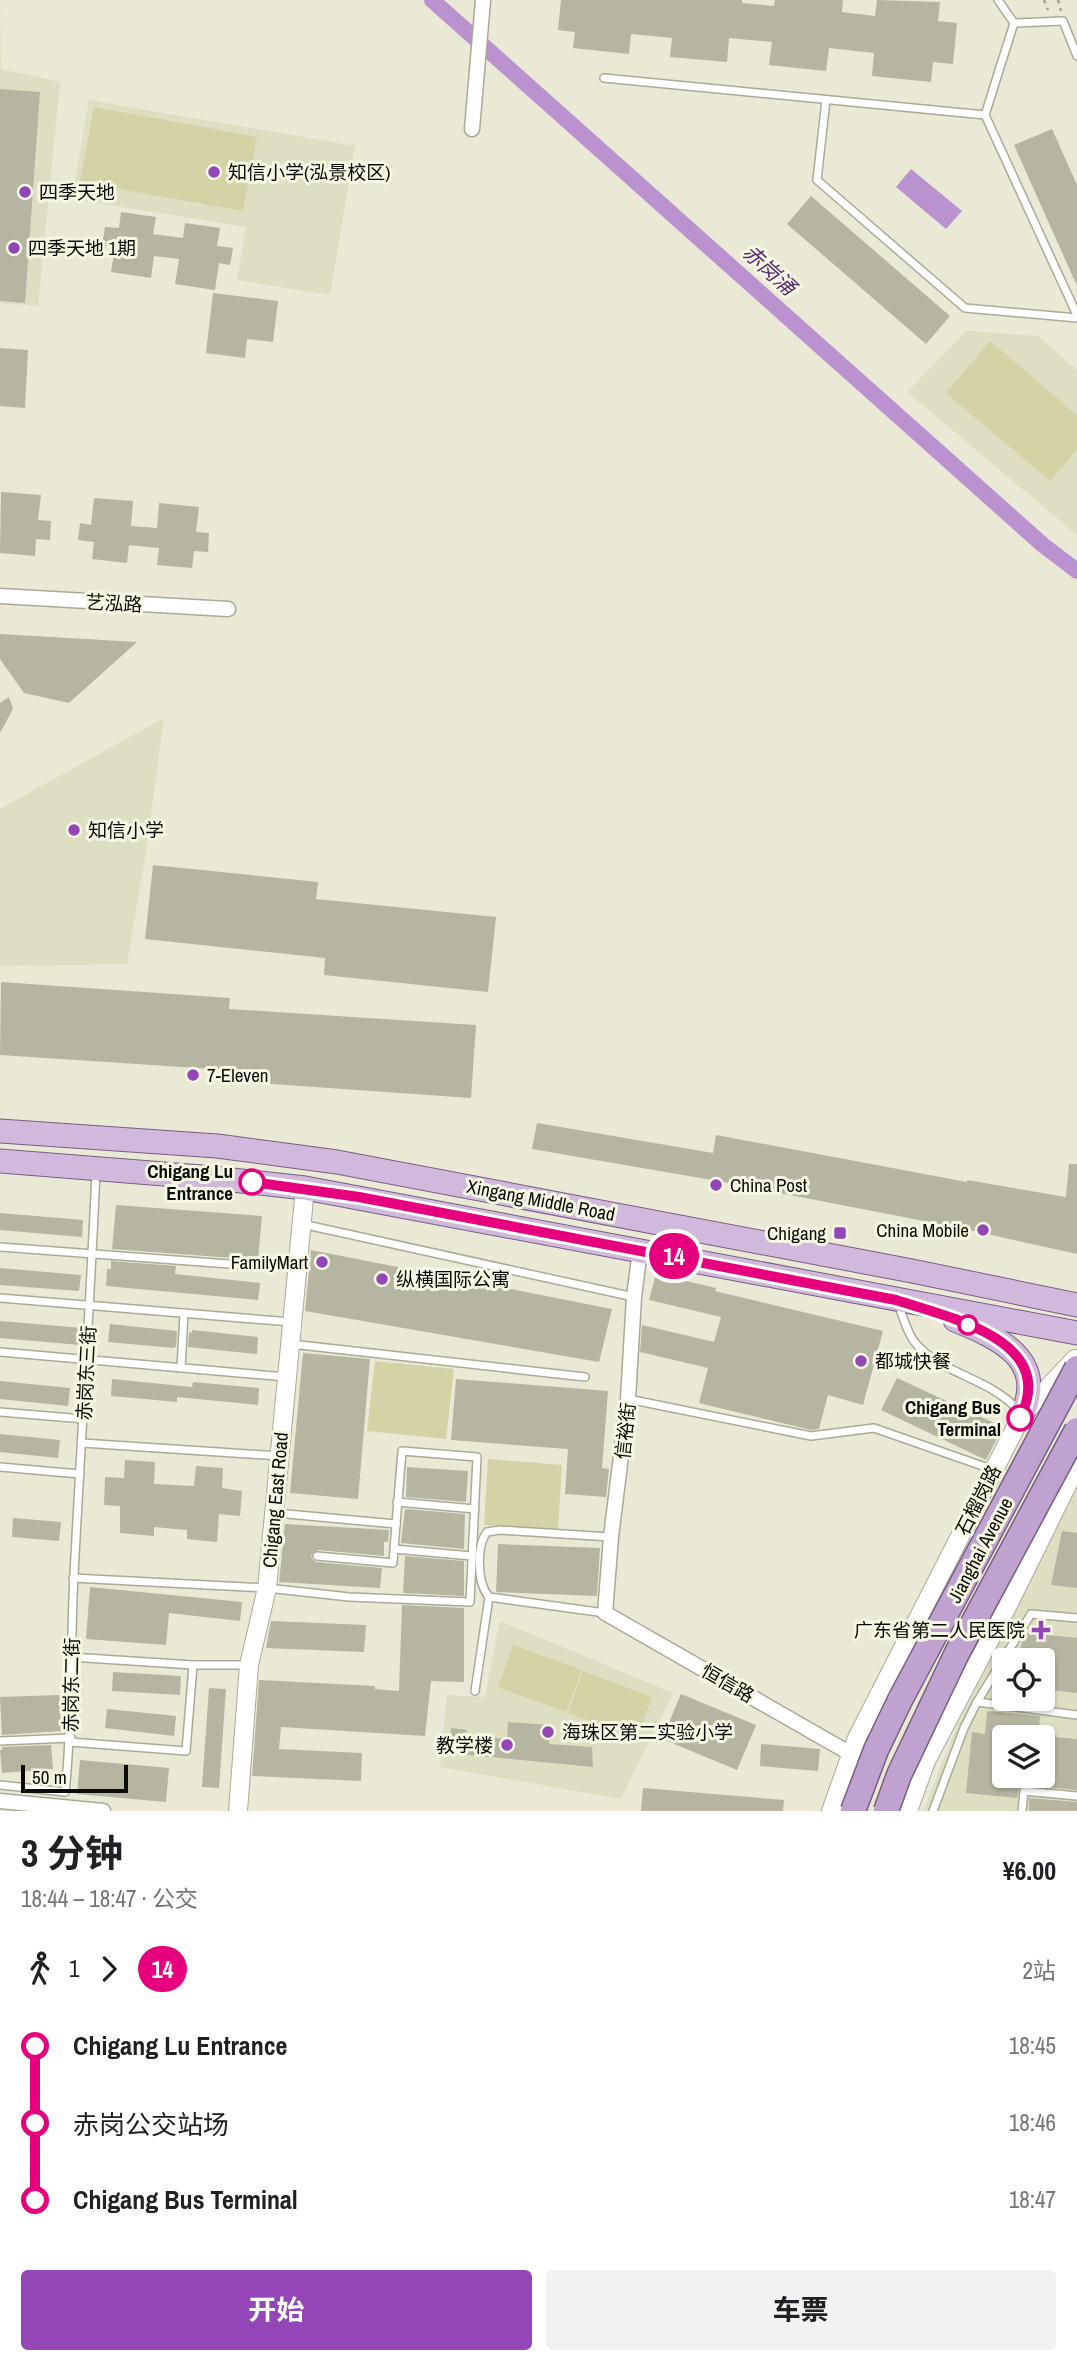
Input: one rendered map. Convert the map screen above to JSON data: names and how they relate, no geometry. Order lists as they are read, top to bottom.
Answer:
{
  "streets": {
    "highway": ["Jianghai Avenue"],
    "main road": ["Xingang Middle Road"],
    "street": [
      "艺泓路",
      "信裕街",
      "Chigang East Road",
      "石榴岗路",
      "恒信路"
    ],
    "lane": ["赤岗东三街", "赤岗东二街"]
  },
  "crossings": [
    ["Xingang Middle Road", "赤岗东三街"],
    ["Xingang Middle Road", "信裕街"],
    ["Xingang Middle Road", "Chigang East Road"],
    ["赤岗东三街", "赤岗东二街"],
    ["信裕街", "恒信路"],
    ["石榴岗路", "恒信路"]
  ],
  "water": ["赤岗涌"],
  "places": {
    "other": [
      "知信小学(泓景校区)",
      "四季天地",
      "四季天地 1期",
      "知信小学",
      "7-Eleven",
      "Chigang Lu Entrance",
      "China Post",
      "China Mobile",
      "FamilyMart",
      "纵横国际公寓",
      "都城快餐",
      "Chigang Bus Terminal",
      "海珠区第二实验小学",
      "教学楼"
    ],
    "transit": ["Chigang"],
    "health": ["广东省第二人民医院"]
  },
  "lines": ["bus line 14"],
  "scale_bar": "50 m",
  "page": {
    "on_map": "14",
    "scale": "50 m",
    "heading": ["3 分钟", "18:44 – 18:47 · 公交", "¥6.00"],
    "legs": ["1", "14", "2站"],
    "list": [
      {
        "name": "Chigang Lu Entrance",
        "value": "18:45"
      },
      {
        "name": "赤岗公交站场",
        "value": "18:46"
      },
      {
        "name": "Chigang Bus Terminal",
        "value": "18:47"
      }
    ],
    "buttons": ["开始", "车票"]
  }
}
